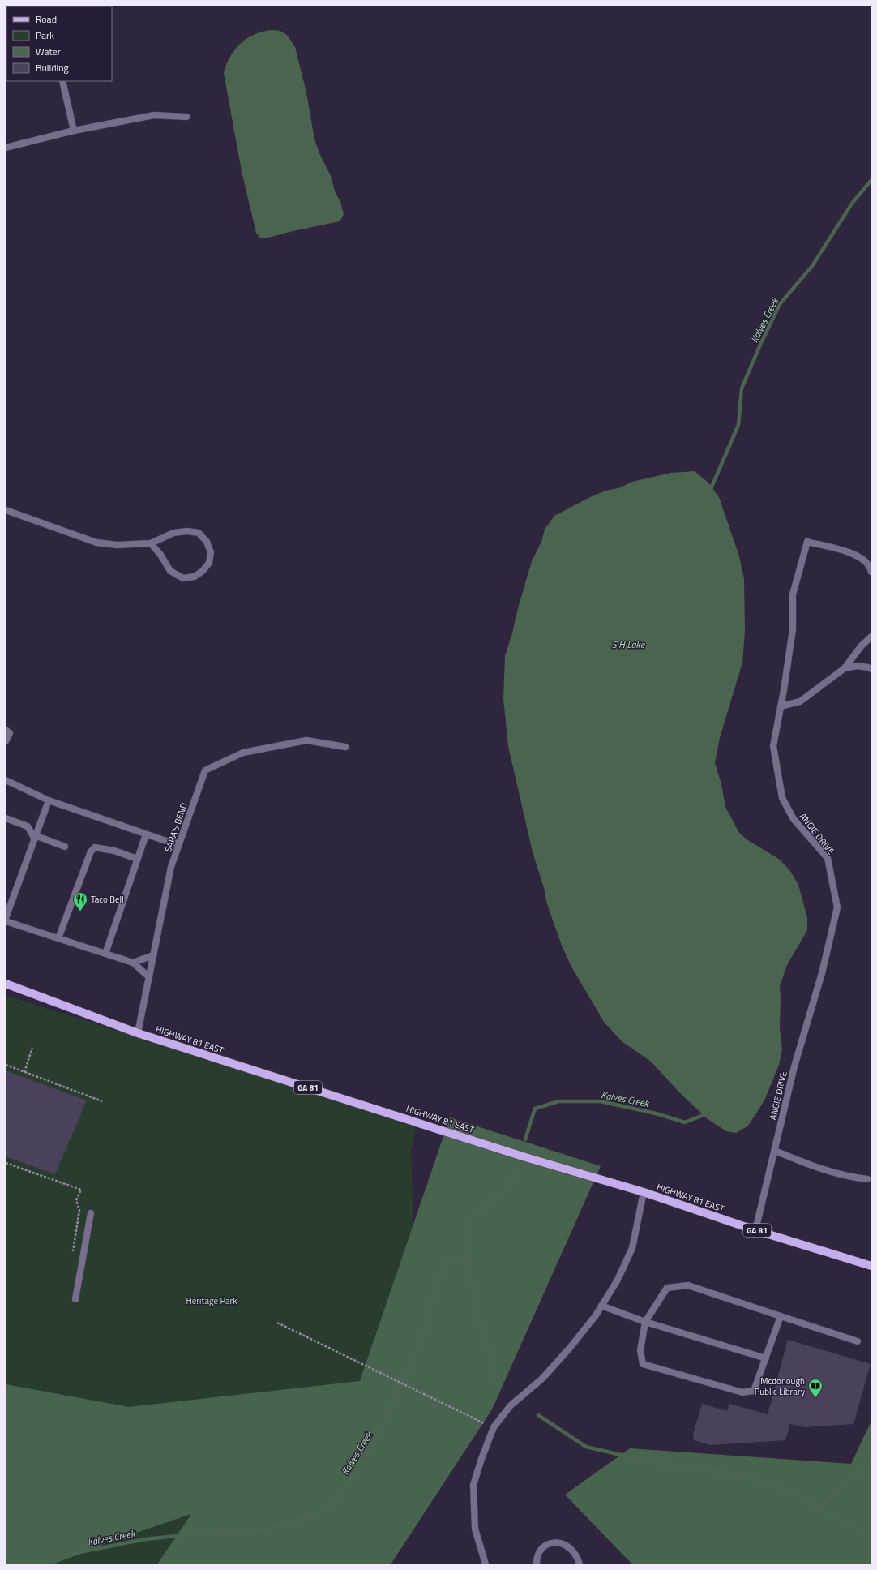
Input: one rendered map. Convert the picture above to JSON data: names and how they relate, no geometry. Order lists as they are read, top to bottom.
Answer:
{
  "streets": {
    "main road": ["HIGHWAY 81 EAST", "GA 81"],
    "street": ["SARA'S BEND", "ANGIE DRIVE"]
  },
  "crossings": [
    ["SARA'S BEND", "HIGHWAY 81 EAST"],
    ["ANGIE DRIVE", "HIGHWAY 81 EAST"]
  ],
  "water": ["Kalves Creek", "S H Lake"],
  "parks": ["Heritage Park"],
  "places": {
    "restaurant": ["Taco Bell"],
    "library": ["Mcdonough Public Library"]
  },
  "legend": [
    "Road",
    "Park",
    "Water",
    "Building"
  ]
}
